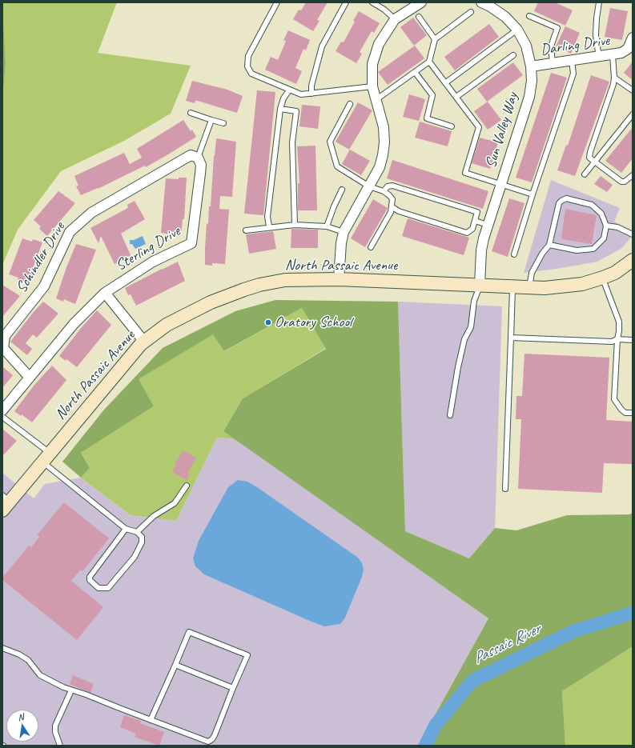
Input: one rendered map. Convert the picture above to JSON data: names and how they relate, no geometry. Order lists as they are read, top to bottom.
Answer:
{
  "streets": {
    "main road": ["North Passaic Avenue"],
    "street": [
      "Darling Drive",
      "Sun Valley Way",
      "Sterling Drive",
      "Schindler Drive"
    ]
  },
  "crossings": [
    ["Darling Drive", "Sun Valley Way"],
    ["Sun Valley Way", "North Passaic Avenue"],
    ["Sterling Drive", "Schindler Drive"]
  ],
  "water": ["Passaic River"],
  "places": ["Oratory School"],
  "north": "top"
}
